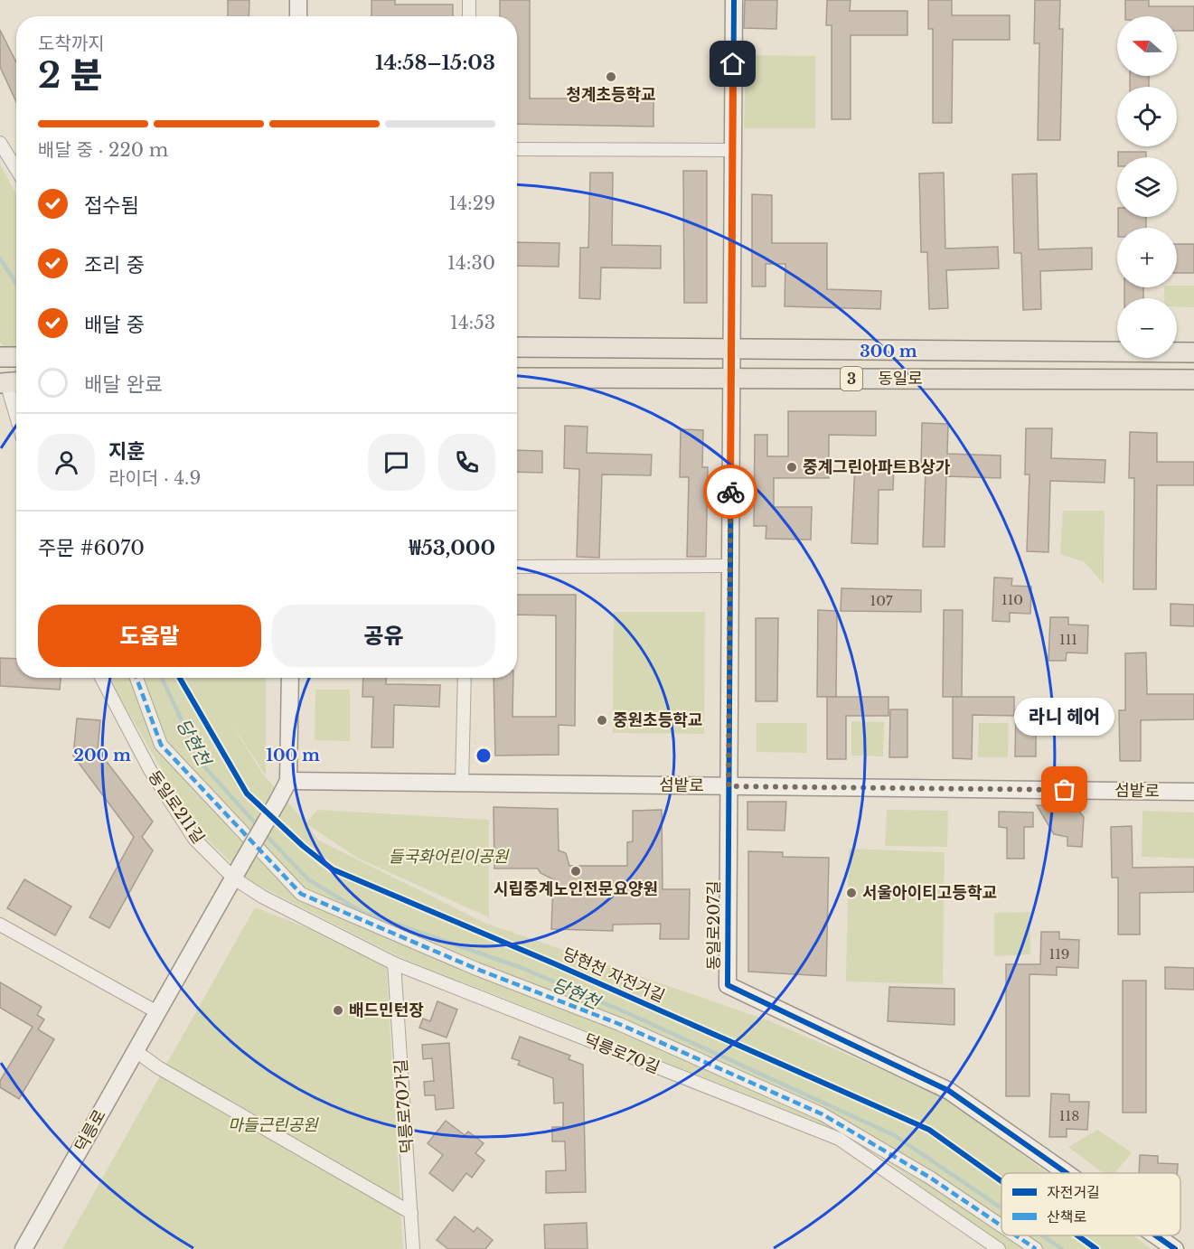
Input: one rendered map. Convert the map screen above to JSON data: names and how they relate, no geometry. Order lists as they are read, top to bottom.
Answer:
{
  "streets": {
    "main road": [
      "3",
      "동일로",
      "섬밭로",
      "동일로207길",
      "덕릉로"
    ],
    "street": ["동일로211길", "덕릉로70길", "덕릉로70가길"],
    "cycle path": ["당현천 자전거길"]
  },
  "crossings": [
    ["동일로", "동일로207길"],
    ["섬밭로", "동일로207길"],
    ["섬밭로", "덕릉로"],
    ["동일로211길", "덕릉로70길"],
    ["동일로211길", "덕릉로"],
    ["덕릉로70길", "덕릉로70가길"],
    ["덕릉로70길", "덕릉로"]
  ],
  "water": ["당현천"],
  "parks": ["들국화어린이공원", "마들근린공원"],
  "places": [
    "청계초등학교",
    "중계그린아파트B상가",
    "중원초등학교",
    "라니 헤어",
    "시립중계노인전문요양원",
    "서울아이티고등학교",
    "배드민턴장"
  ],
  "house_numbers": [
    "110",
    "107",
    "111",
    "119",
    "118"
  ],
  "legend": ["자전거길", "산책로"],
  "north": "left",
  "page": {
    "map_buttons": ["+", "−"],
    "heading": ["2 분", "도착까지", "14:58–15:03"],
    "panel": [
      "지훈",
      "라이더 · 4.9",
      "주문 #6070",
      "₩53,000"
    ],
    "bar": "배달 중 · 220 m",
    "list": [
      ["접수됨", "14:29"],
      ["조리 중", "14:30"],
      ["배달 중", "14:53"],
      "배달 완료"
    ],
    "buttons": ["도움말", "공유"],
    "bubble": "라니 헤어"
  },
  "rings": ["300 m", "200 m", "100 m"]
}
